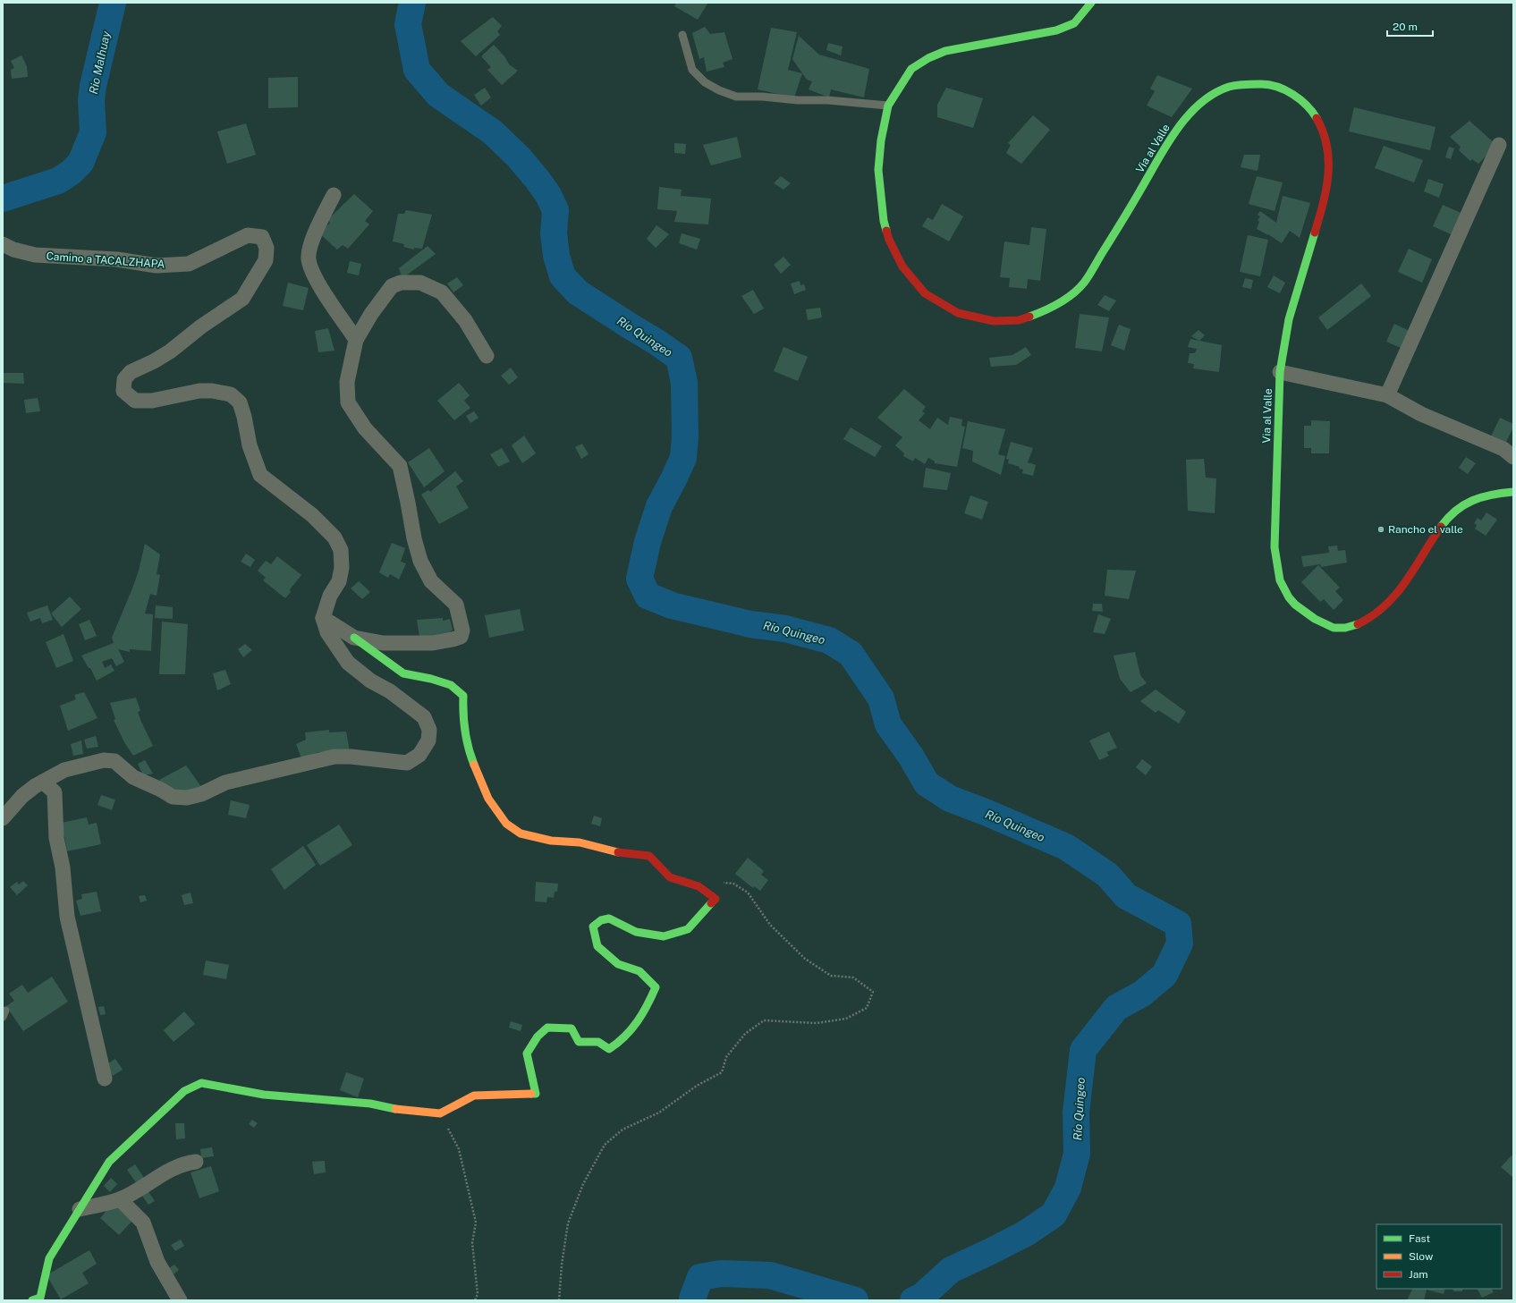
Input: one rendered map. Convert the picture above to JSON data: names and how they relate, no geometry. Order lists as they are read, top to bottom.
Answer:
{
  "streets": {
    "main road": ["Via al Valle"],
    "street": ["Camino a TACALZHAPA"]
  },
  "water": ["Rio Malhuay", "Río Quingeo"],
  "places": ["Rancho el valle"],
  "legend": ["Fast", "Slow", "Jam"],
  "scale_bar": "20 m"
}
